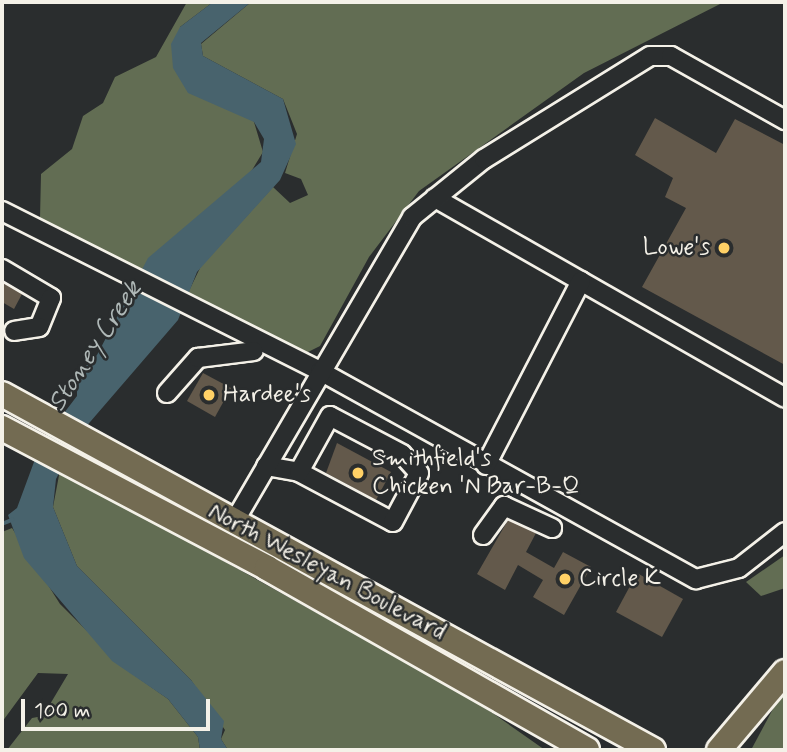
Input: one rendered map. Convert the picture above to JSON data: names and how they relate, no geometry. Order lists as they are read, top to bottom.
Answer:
{
  "streets": {
    "highway": ["North Wesleyan Boulevard"]
  },
  "water": ["Stoney Creek"],
  "places": [
    "Lowe's",
    "Hardee's",
    "Smithfield's Chicken 'N Bar-B-Q",
    "Circle K"
  ],
  "scale_bar": "100 m"
}
